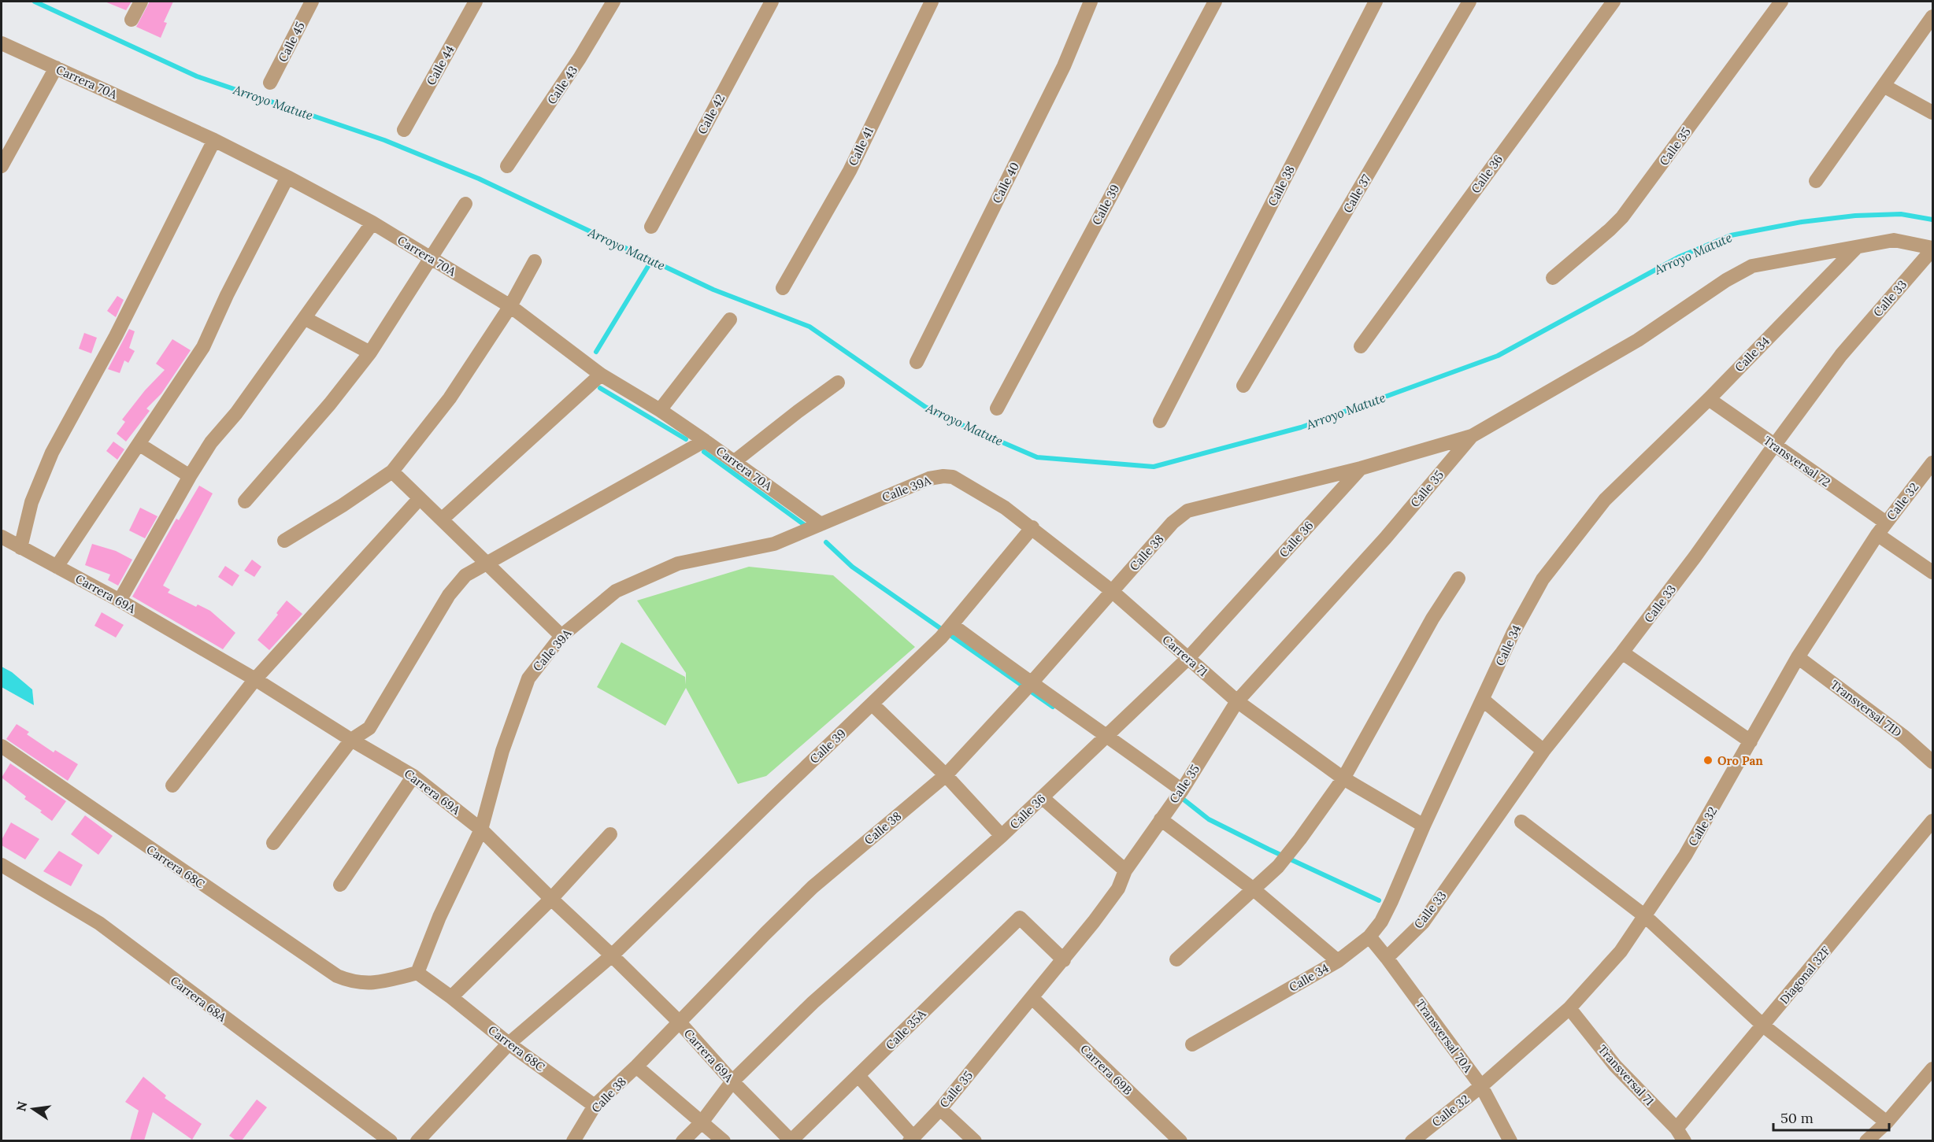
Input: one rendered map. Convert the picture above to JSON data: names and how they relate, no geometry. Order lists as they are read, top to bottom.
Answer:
{
  "streets": {
    "street": [
      "Calle 45",
      "Calle 44",
      "Carrera 70A",
      "Calle 43",
      "Calle 42",
      "Calle 41",
      "Calle 35",
      "Calle 36",
      "Calle 40",
      "Calle 38",
      "Calle 37",
      "Calle 39",
      "Calle 33",
      "Calle 34",
      "Transversal 72",
      "Calle 39A",
      "Calle 32",
      "Carrera 69A",
      "Carrera 71",
      "Transversal 71D",
      "Carrera 68C",
      "Diagonal 32F",
      "Carrera 68A",
      "Calle 35A",
      "Transversal 70A",
      "Carrera 69B",
      "Transversal 71"
    ]
  },
  "crossings": [
    ["Carrera 70A", "Calle 39A"],
    ["Calle 35", "Carrera 71"],
    ["Calle 35", "Calle 35A"],
    ["Calle 35", "Carrera 69B"],
    ["Calle 36", "Calle 38"],
    ["Calle 36", "Carrera 69A"],
    ["Calle 36", "Carrera 71"],
    ["Calle 38", "Carrera 69A"],
    ["Calle 38", "Carrera 71"],
    ["Calle 38", "Carrera 68C"],
    ["Calle 39", "Carrera 69A"],
    ["Calle 39", "Carrera 71"],
    ["Calle 39", "Carrera 68C"],
    ["Calle 33", "Transversal 72"],
    ["Calle 33", "Transversal 70A"],
    ["Calle 34", "Transversal 72"],
    ["Calle 34", "Carrera 71"],
    ["Calle 34", "Transversal 70A"],
    ["Transversal 72", "Calle 32"],
    ["Calle 39A", "Carrera 69A"],
    ["Calle 39A", "Carrera 71"],
    ["Calle 39A", "Carrera 68C"],
    ["Calle 32", "Transversal 71D"],
    ["Calle 32", "Transversal 70A"],
    ["Calle 32", "Transversal 71"],
    ["Carrera 69A", "Calle 35A"],
    ["Diagonal 32F", "Transversal 71"]
  ],
  "water": ["Arroyo Matute"],
  "places": ["Oro Pan"],
  "scale_bar": "50 m",
  "north": "left"
}
